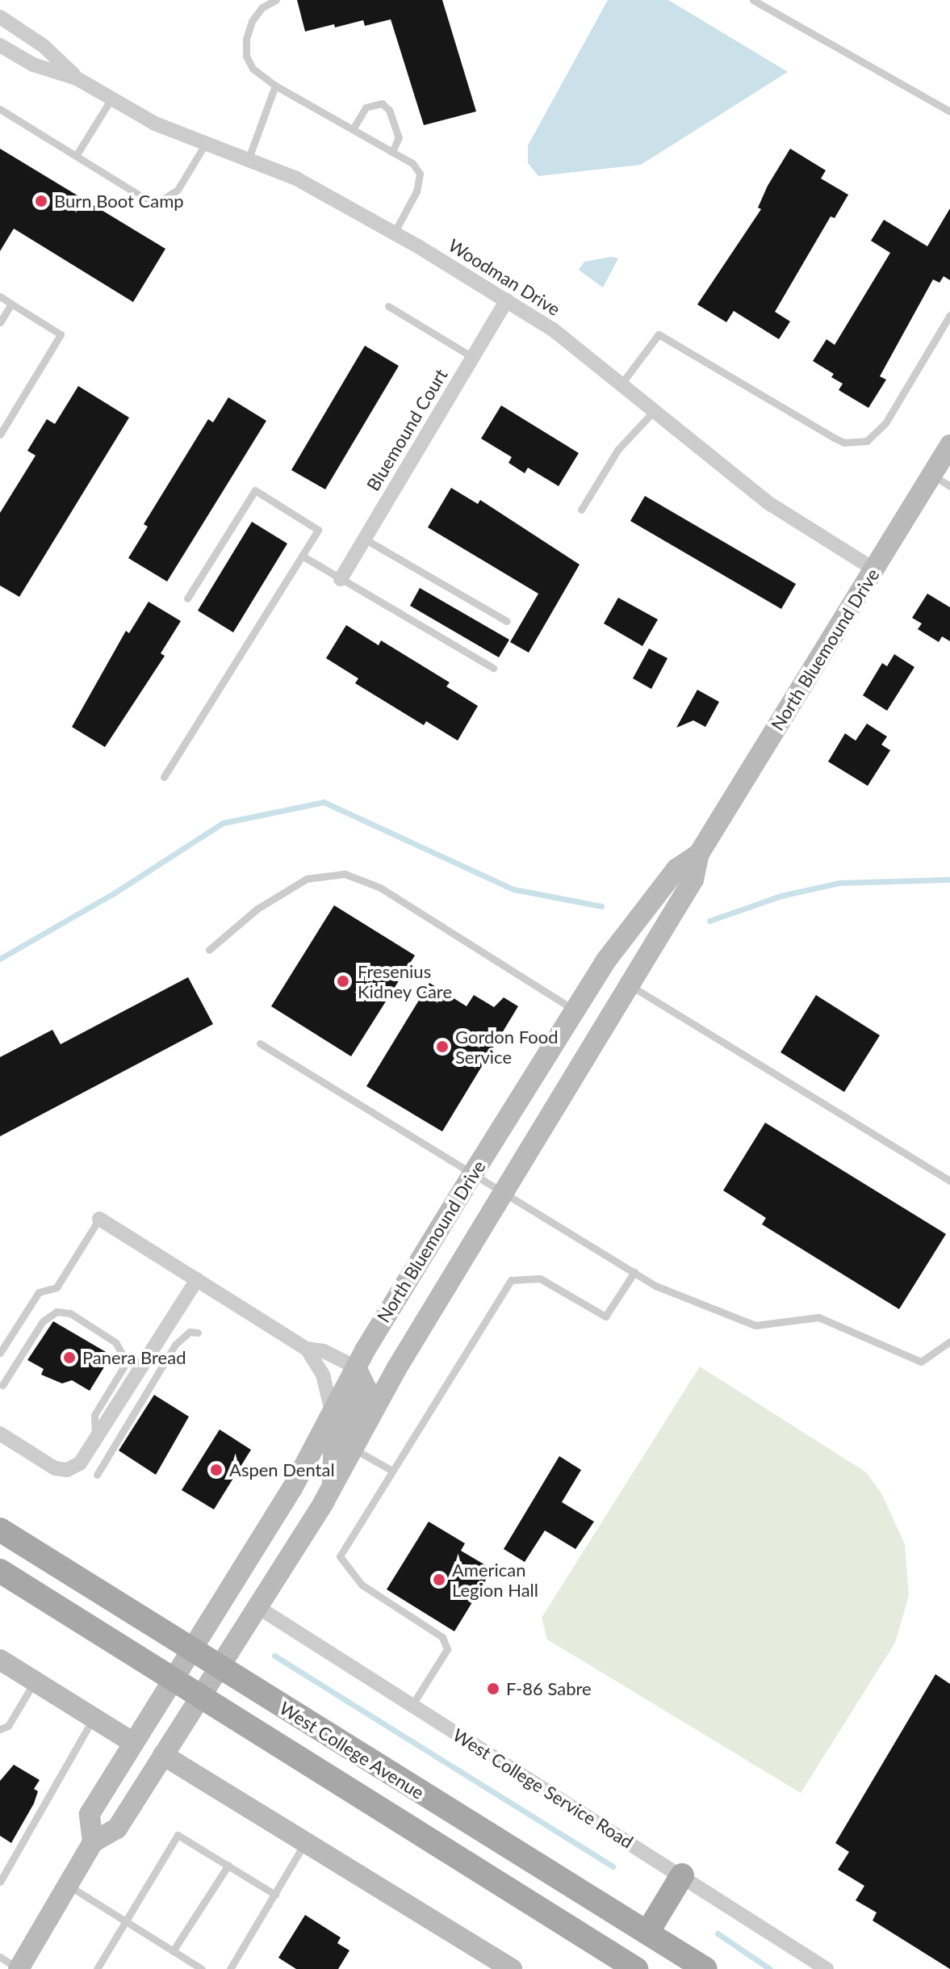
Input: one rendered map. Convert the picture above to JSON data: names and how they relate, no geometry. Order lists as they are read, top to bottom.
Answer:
{
  "streets": {
    "main road": ["North Bluemound Drive", "West College Avenue"],
    "street": ["Woodman Drive", "Bluemound Court", "West College Service Road"]
  },
  "crossings": [
    ["Woodman Drive", "Bluemound Court"],
    ["Woodman Drive", "North Bluemound Drive"],
    ["North Bluemound Drive", "West College Avenue"],
    ["North Bluemound Drive", "West College Service Road"]
  ],
  "places": [
    "Burn Boot Camp",
    "Fresenius Kidney Care",
    "Gordon Food Service",
    "Panera Bread",
    "Aspen Dental",
    "American Legion Hall",
    "F-86 Sabre"
  ]
}
